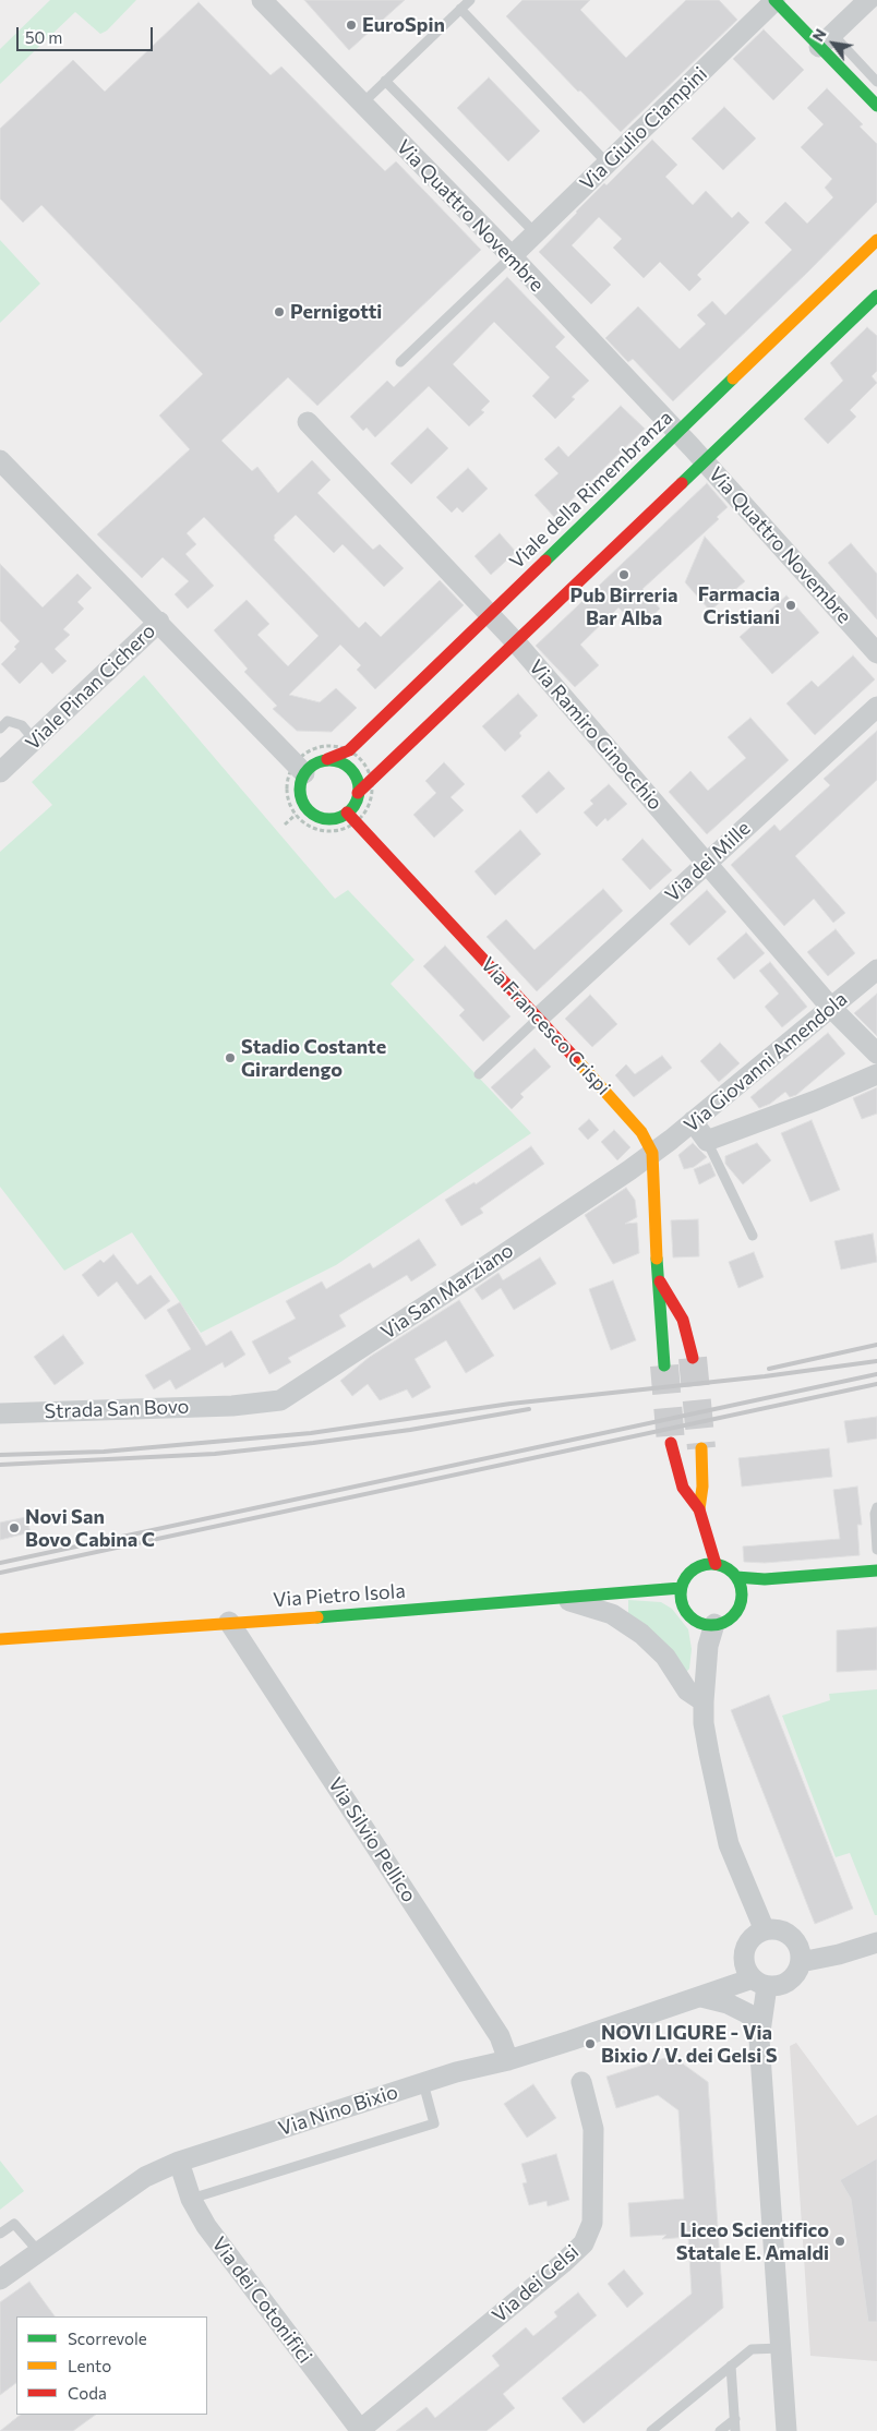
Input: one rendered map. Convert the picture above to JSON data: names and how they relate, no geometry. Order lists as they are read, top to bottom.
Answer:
{
  "streets": {
    "street": [
      "Via Giulio Ciampini",
      "Via Quattro Novembre",
      "Viale della Rimembranza",
      "Viale Pinan Cichero",
      "Via Ramiro Ginocchio",
      "Via dei Mille",
      "Via Francesco Crispi",
      "Via Giovanni Amendola",
      "Via San Marziano",
      "Strada San Bovo",
      "Via Pietro Isola",
      "Via Silvio Pellico",
      "Via Nino Bixio",
      "Via dei Gelsi",
      "Via dei Cotonifici"
    ]
  },
  "crossings": [
    ["Via Giulio Ciampini", "Via Quattro Novembre"],
    ["Via Quattro Novembre", "Viale della Rimembranza"],
    ["Viale della Rimembranza", "Via Ramiro Ginocchio"],
    ["Viale della Rimembranza", "Via Francesco Crispi"],
    ["Via Ramiro Ginocchio", "Via dei Mille"],
    ["Via Ramiro Ginocchio", "Via Giovanni Amendola"],
    ["Via dei Mille", "Via Francesco Crispi"],
    ["Via Francesco Crispi", "Via Giovanni Amendola"],
    ["Via Francesco Crispi", "Via San Marziano"],
    ["Via Giovanni Amendola", "Via San Marziano"],
    ["Via San Marziano", "Strada San Bovo"],
    ["Via Pietro Isola", "Via Silvio Pellico"],
    ["Via Silvio Pellico", "Via Nino Bixio"],
    ["Via Nino Bixio", "Via dei Cotonifici"],
    ["Via dei Gelsi", "Via dei Cotonifici"]
  ],
  "places": [
    "EuroSpin",
    "Pernigotti",
    "Pub Birreria Bar Alba",
    "Farmacia Cristiani",
    "Stadio Costante Girardengo",
    "Novi San Bovo Cabina C",
    "NOVI LIGURE - Via Bixio / V. dei Gelsi S",
    "Liceo Scientifico Statale E. Amaldi"
  ],
  "legend": ["Scorrevole", "Lento", "Coda"],
  "scale_bar": "50 m",
  "north": "top left"
}
